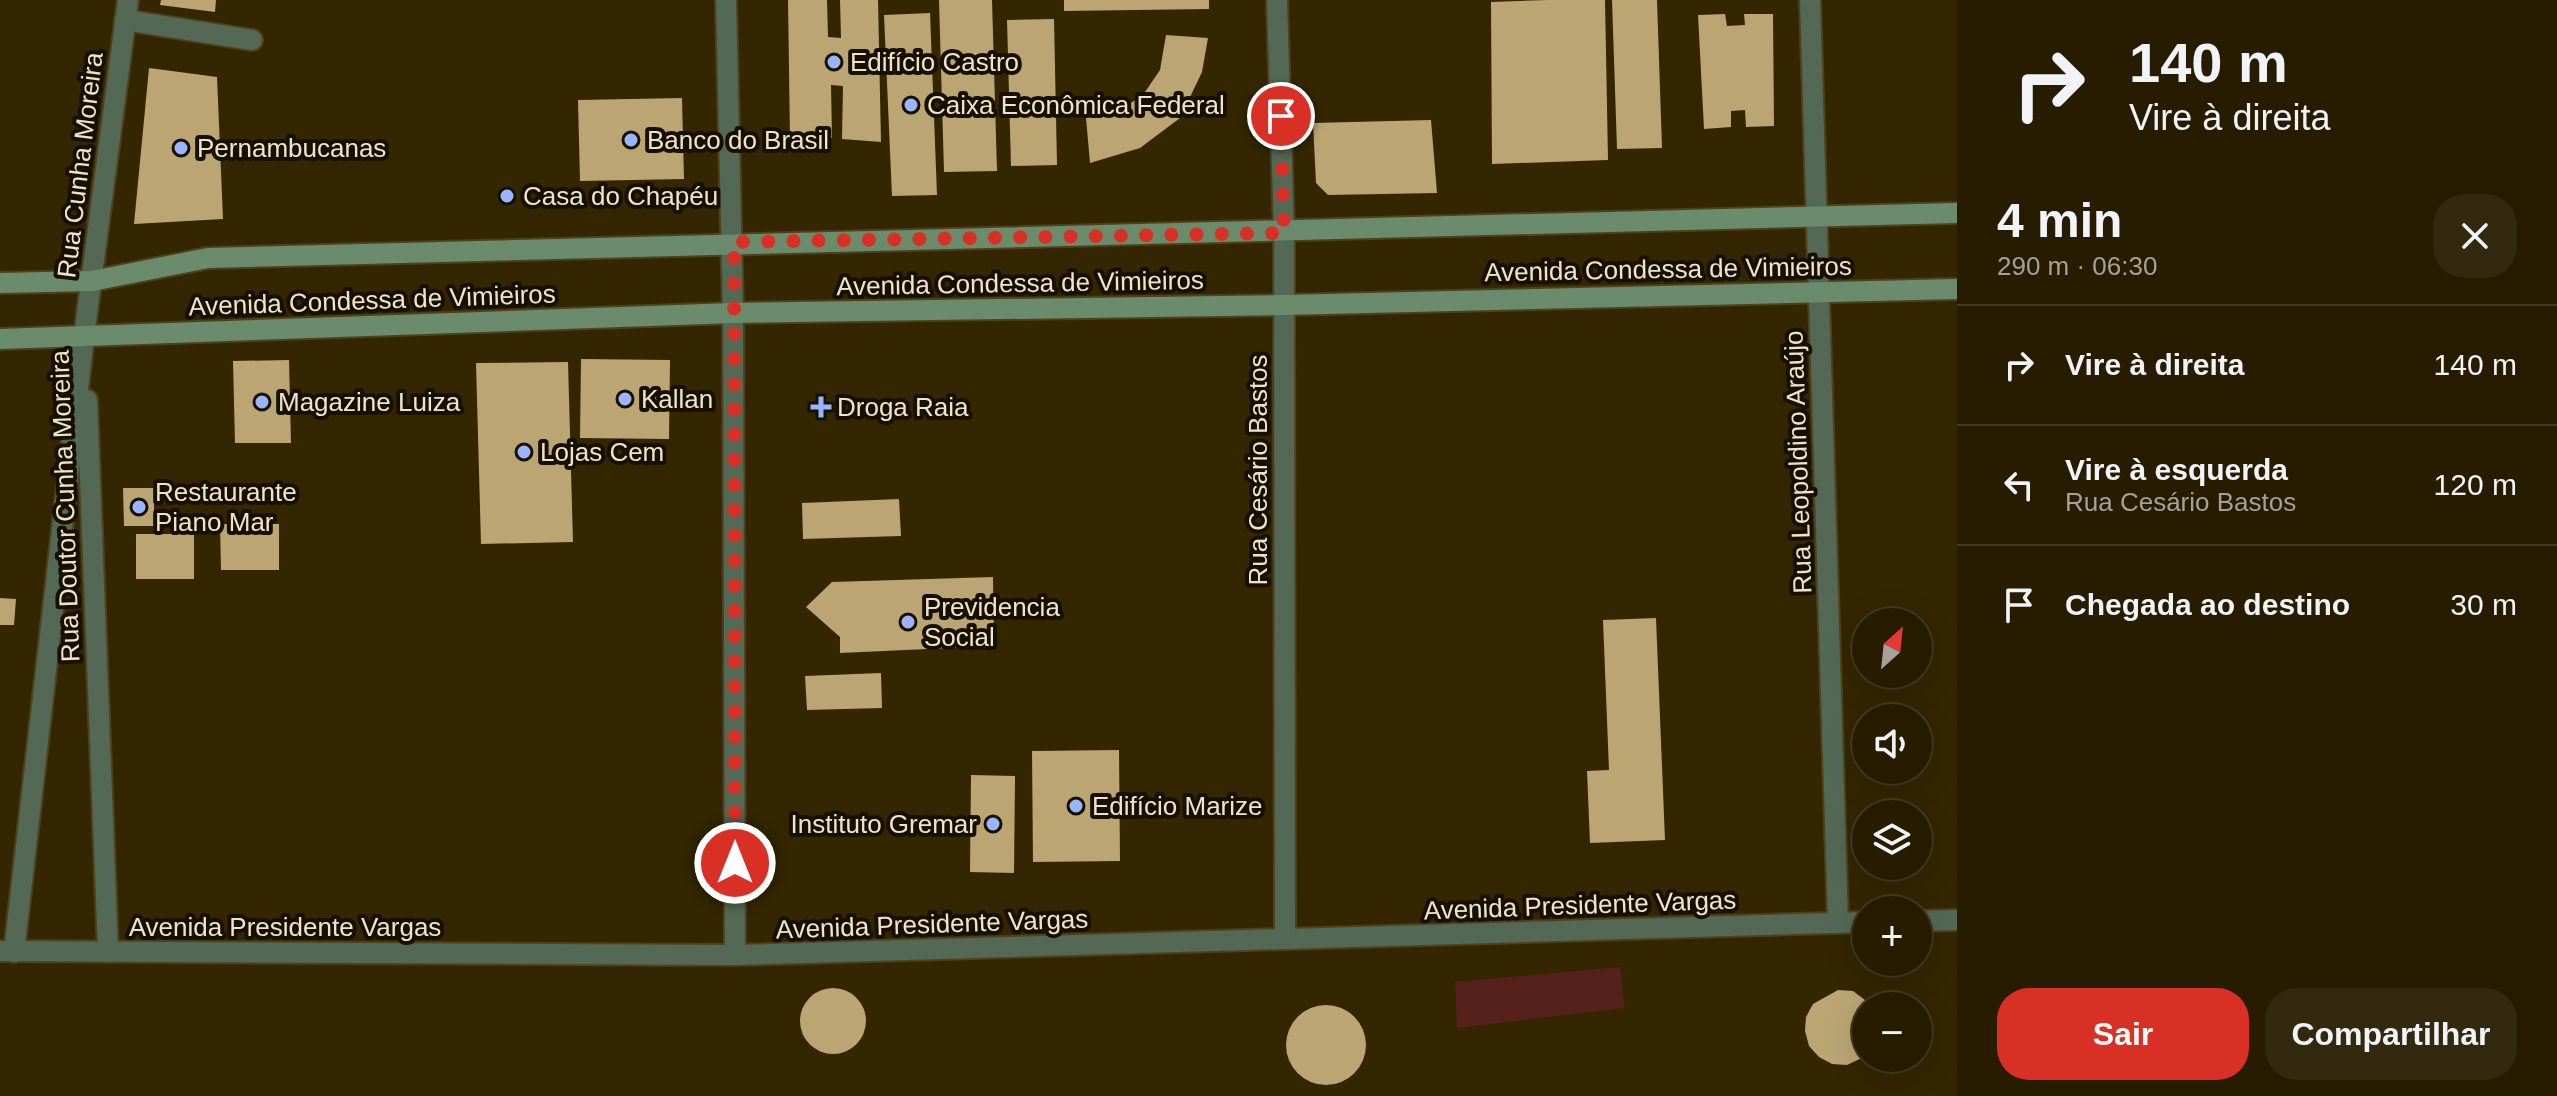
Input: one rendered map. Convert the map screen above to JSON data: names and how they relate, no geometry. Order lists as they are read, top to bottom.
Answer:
{
  "streets": {
    "main road": ["Avenida Condessa de Vimieiros"],
    "street": [
      "Rua Cunha Moreira",
      "Rua Leopoldino Araújo",
      "Rua Cesário Bastos",
      "Rua Doutor Cunha Moreira",
      "Avenida Presidente Vargas"
    ]
  },
  "crossings": [
    ["Rua Cunha Moreira", "Avenida Condessa de Vimieiros"],
    ["Rua Cunha Moreira", "Rua Doutor Cunha Moreira"],
    ["Avenida Condessa de Vimieiros", "Rua Leopoldino Araújo"],
    ["Avenida Condessa de Vimieiros", "Rua Cesário Bastos"],
    ["Avenida Condessa de Vimieiros", "Rua Doutor Cunha Moreira"],
    ["Rua Leopoldino Araújo", "Avenida Presidente Vargas"],
    ["Rua Cesário Bastos", "Avenida Presidente Vargas"],
    ["Rua Doutor Cunha Moreira", "Avenida Presidente Vargas"]
  ],
  "places": {
    "other": [
      "Edifício Castro",
      "Caixa Econômica Federal",
      "Banco do Brasil",
      "Pernambucanas",
      "Casa do Chapéu",
      "Kallan",
      "Magazine Luiza",
      "Lojas Cem",
      "Restaurante Piano Mar",
      "Previdencia Social",
      "Edifício Marize",
      "Instituto Gremar"
    ],
    "health": ["Droga Raia"]
  },
  "north": "top right",
  "page": {
    "turn": ["140 m", "Vire à direita"],
    "heading": ["4 min", "290 m · 06:30"],
    "list": [
      {
        "name": "Vire à direita",
        "value": "140 m"
      },
      {
        "name": "Vire à esquerda",
        "note": "Rua Cesário Bastos",
        "value": "120 m"
      },
      {
        "name": "Chegada ao destino",
        "value": "30 m"
      }
    ],
    "map_buttons": ["+", "−"],
    "buttons": ["Sair", "Compartilhar"]
  }
}
